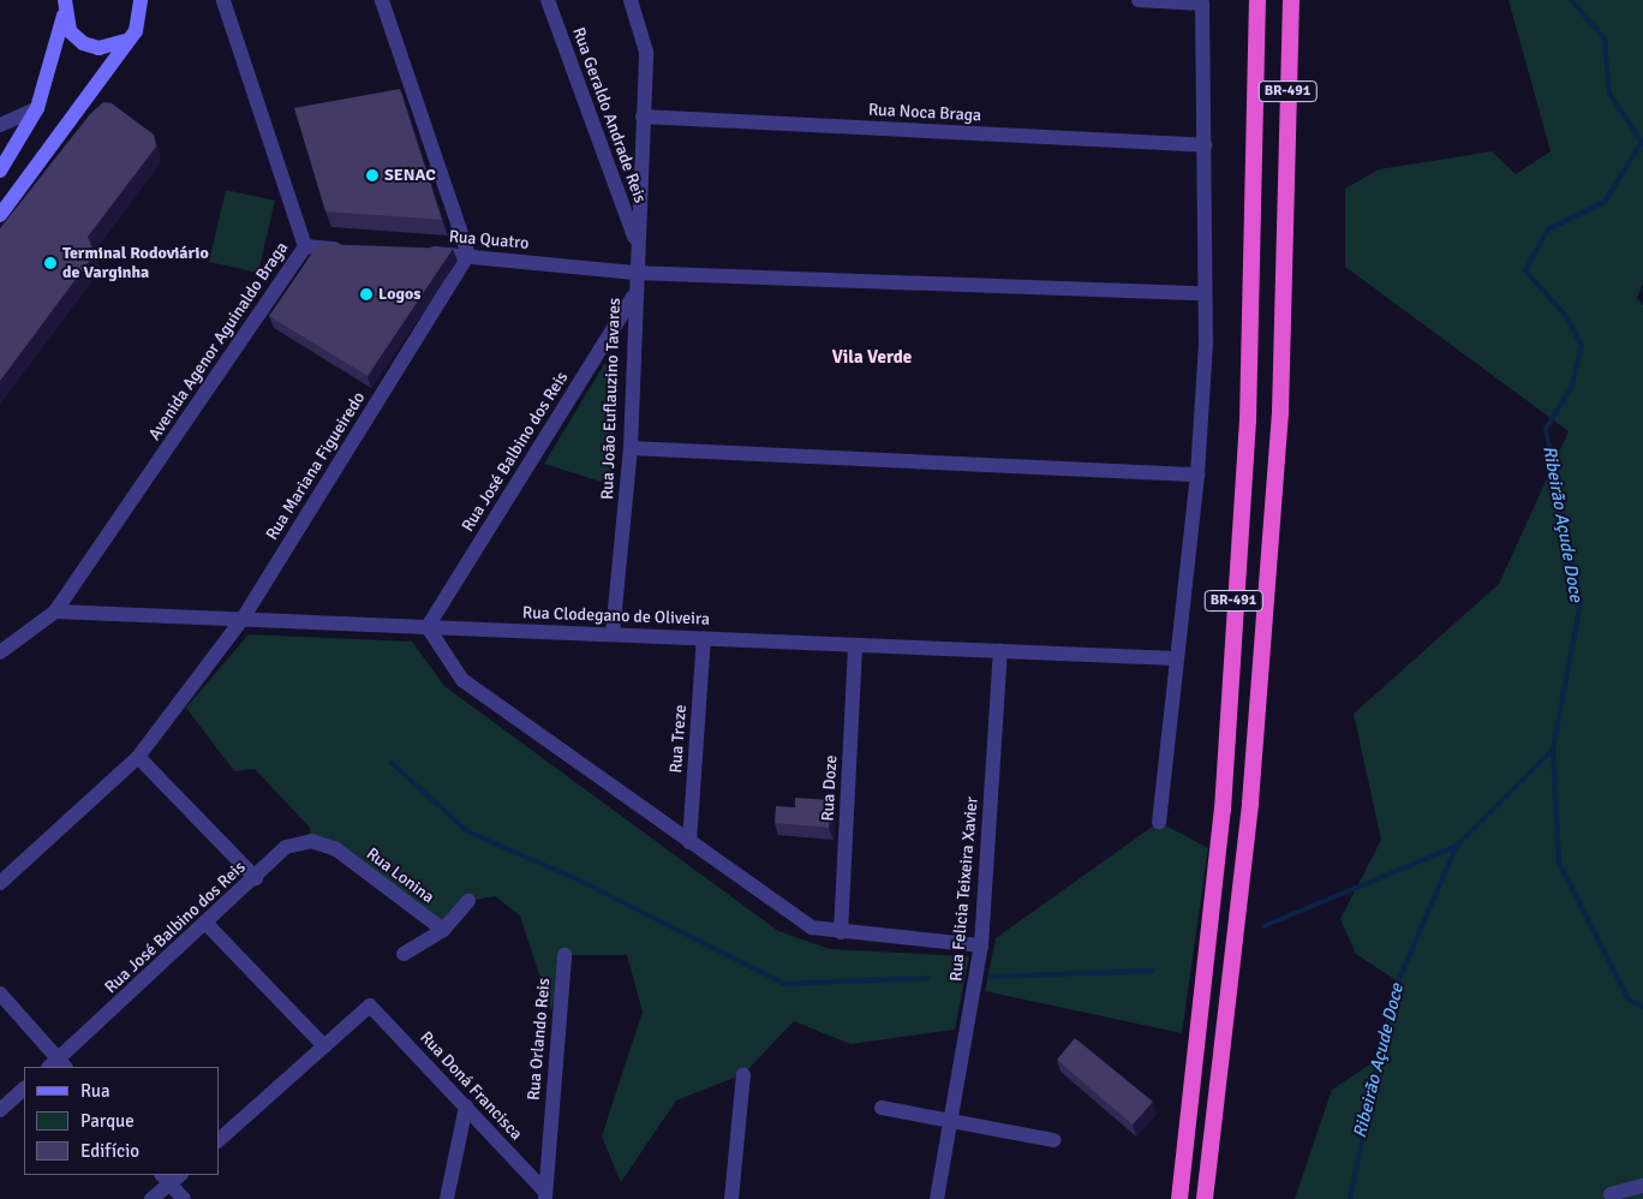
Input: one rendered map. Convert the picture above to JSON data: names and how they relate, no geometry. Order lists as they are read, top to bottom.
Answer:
{
  "streets": {
    "highway": ["BR-491"],
    "street": [
      "Rua Noca Braga",
      "Rua Geraldo Andrade Reis",
      "Rua Quatro",
      "Avenida Agenor Aguinaldo Braga",
      "Rua João Euflauzino Tavares",
      "Rua José Balbino dos Reis",
      "Rua Mariana Figueiredo",
      "Rua Clodegano de Oliveira",
      "Rua Treze",
      "Rua Doze",
      "Rua Lonina",
      "Rua Felicia Teixeira Xavier",
      "Rua Orlando Reis",
      "Rua Doná Francisca"
    ]
  },
  "crossings": [
    ["Rua Noca Braga", "Rua João Euflauzino Tavares"],
    ["Rua Geraldo Andrade Reis", "Rua João Euflauzino Tavares"],
    ["Rua Quatro", "Rua João Euflauzino Tavares"],
    ["Rua Quatro", "Rua Mariana Figueiredo"],
    ["Avenida Agenor Aguinaldo Braga", "Rua Clodegano de Oliveira"],
    ["Rua João Euflauzino Tavares", "Rua José Balbino dos Reis"],
    ["Rua João Euflauzino Tavares", "Rua Clodegano de Oliveira"],
    ["Rua José Balbino dos Reis", "Rua Clodegano de Oliveira"],
    ["Rua José Balbino dos Reis", "Rua Lonina"],
    ["Rua Mariana Figueiredo", "Rua Clodegano de Oliveira"],
    ["Rua Clodegano de Oliveira", "Rua Treze"],
    ["Rua Clodegano de Oliveira", "Rua Doze"],
    ["Rua Clodegano de Oliveira", "Rua Felicia Teixeira Xavier"],
    ["Rua Orlando Reis", "Rua Doná Francisca"]
  ],
  "districts": ["Vila Verde"],
  "water": ["Ribeirão Açude Doce"],
  "places": ["SENAC", "Terminal Rodoviário de Varginha", "Logos"],
  "legend": ["Rua", "Parque", "Edifício"]
}
